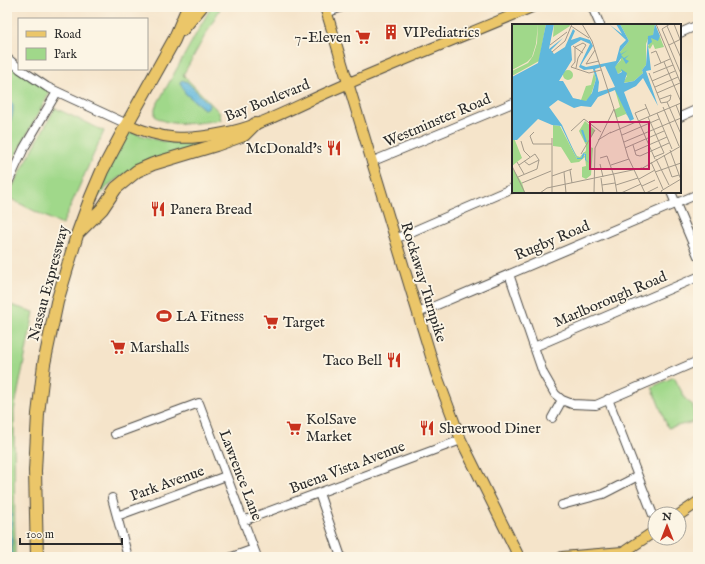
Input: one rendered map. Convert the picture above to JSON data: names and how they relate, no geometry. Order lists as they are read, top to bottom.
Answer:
{
  "streets": {
    "highway": ["Nassau Expressway"],
    "main road": ["Bay Boulevard", "Rockaway Turnpike"],
    "street": [
      "Westminster Road",
      "Rugby Road",
      "Marlborough Road",
      "Buena Vista Avenue",
      "Lawrence Lane",
      "Park Avenue"
    ]
  },
  "crossings": [
    ["Bay Boulevard", "Rockaway Turnpike"],
    ["Bay Boulevard", "Nassau Expressway"],
    ["Westminster Road", "Rockaway Turnpike"],
    ["Rugby Road", "Rockaway Turnpike"],
    ["Rockaway Turnpike", "Buena Vista Avenue"],
    ["Buena Vista Avenue", "Lawrence Lane"],
    ["Lawrence Lane", "Park Avenue"]
  ],
  "places": {
    "building": ["VIPediatrics"],
    "supermarket": [
      "7-Eleven",
      "Target",
      "Marshalls",
      "KolSave Market"
    ],
    "restaurant": [
      "McDonald's",
      "Panera Bread",
      "Taco Bell",
      "Sherwood Diner"
    ],
    "sports": ["LA Fitness"]
  },
  "legend": ["Road", "Park"],
  "scale_bar": "100 m",
  "north": "top"
}
